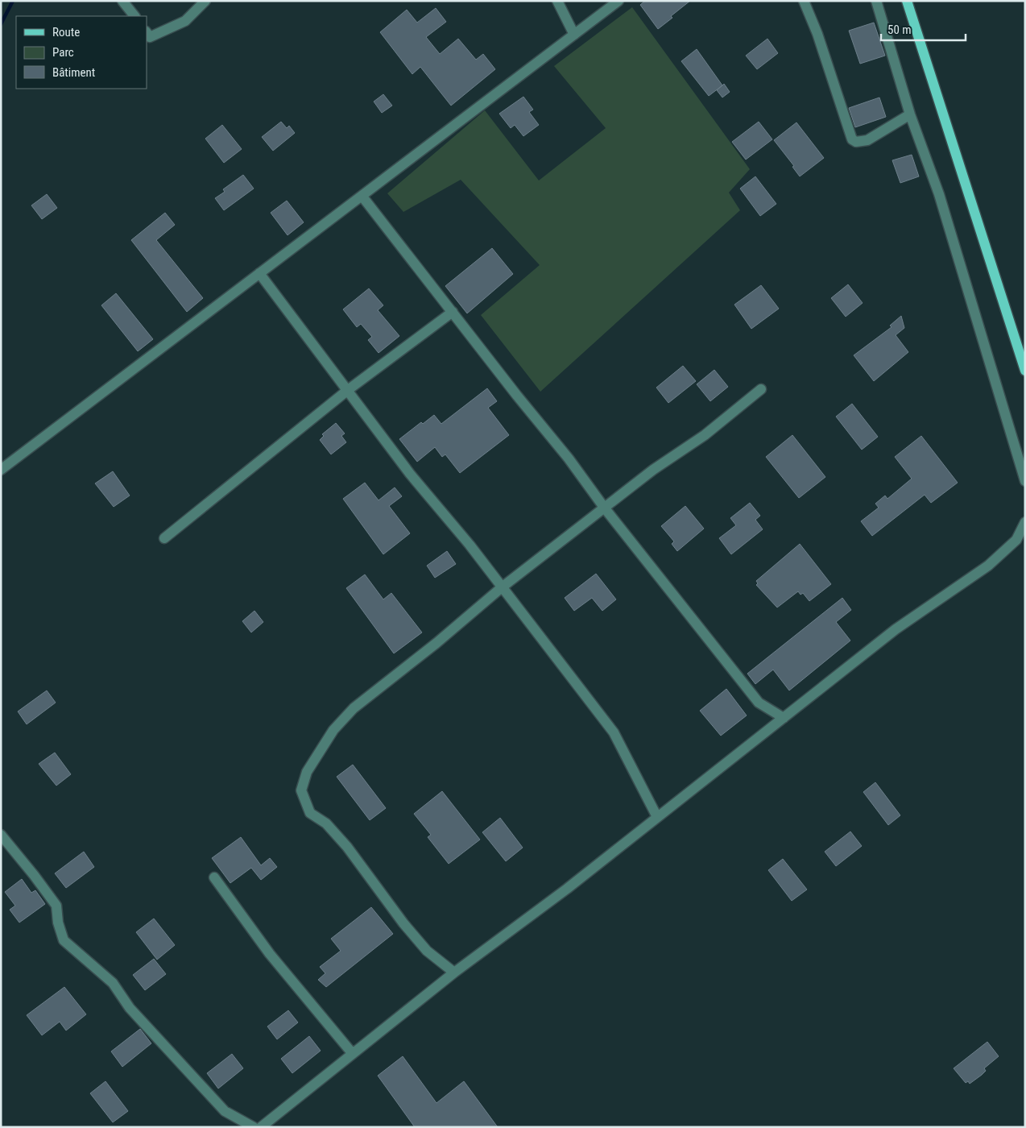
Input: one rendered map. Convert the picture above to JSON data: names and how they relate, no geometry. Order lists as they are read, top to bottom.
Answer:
{
  "legend": ["Route", "Parc", "Bâtiment"],
  "scale_bar": "50 m"
}
